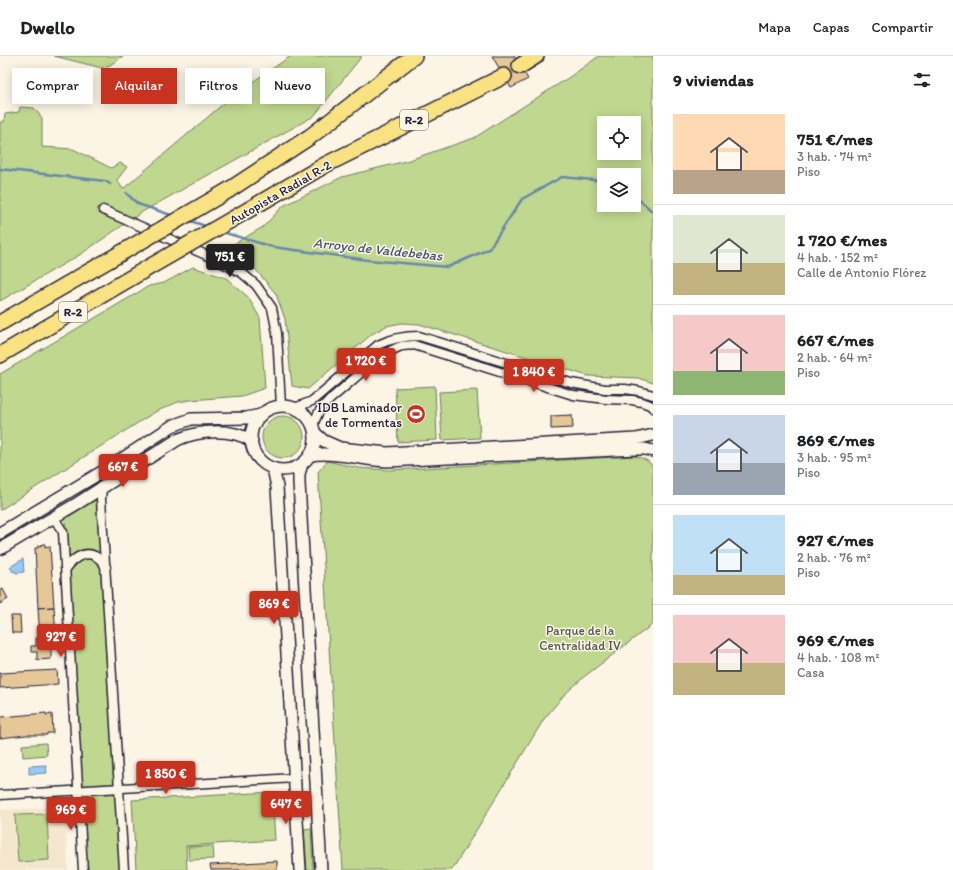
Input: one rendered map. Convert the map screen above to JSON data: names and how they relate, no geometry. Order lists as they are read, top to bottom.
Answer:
{
  "streets": {
    "highway": ["R-2", "Autopista Radial R-2"]
  },
  "water": ["Arroyo de Valdebebas"],
  "parks": ["Parque de la Centralidad IV"],
  "places": {
    "sports": ["IDB Laminador de Tormentas"]
  },
  "page": {
    "header": "Dwello",
    "nav": ["Mapa", "Capas", "Compartir"],
    "heading": "9 viviendas",
    "chip": [
      "Comprar",
      "Alquilar",
      "Filtros",
      "Nuevo"
    ],
    "list": [
      {
        "name": "751 €/mes",
        "note": "3 hab. · 74 m² · Piso"
      },
      {
        "name": "1 720 €/mes",
        "note": "4 hab. · 152 m² · Calle de Antonio Flórez"
      },
      {
        "name": "667 €/mes",
        "note": "2 hab. · 64 m² · Piso"
      },
      {
        "name": "869 €/mes",
        "note": "3 hab. · 95 m² · Piso"
      },
      {
        "name": "927 €/mes",
        "note": "2 hab. · 76 m² · Piso"
      },
      {
        "name": "969 €/mes",
        "note": "4 hab. · 108 m² · Casa"
      }
    ],
    "price": [
      "751 €",
      "1 720 €",
      "1 840 €",
      "667 €",
      "869 €",
      "927 €",
      "1 850 €",
      "647 €",
      "969 €"
    ]
  }
}
